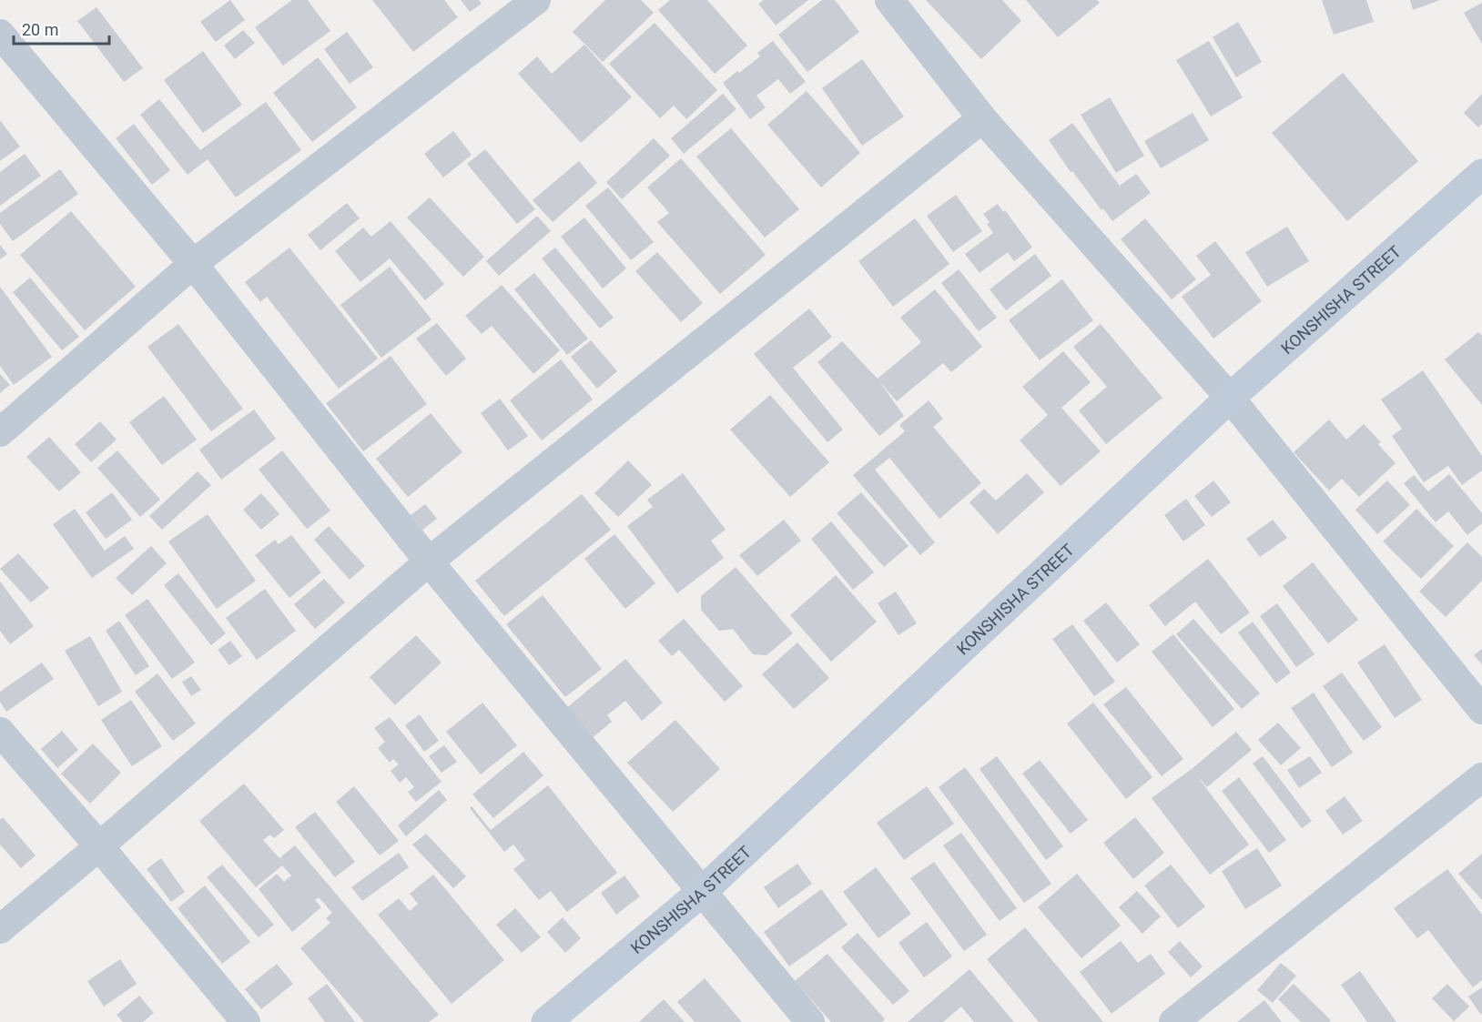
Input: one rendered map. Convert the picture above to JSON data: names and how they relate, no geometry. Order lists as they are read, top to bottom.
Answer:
{
  "streets": {
    "street": ["KONSHISHA STREET"]
  },
  "scale_bar": "20 m"
}
